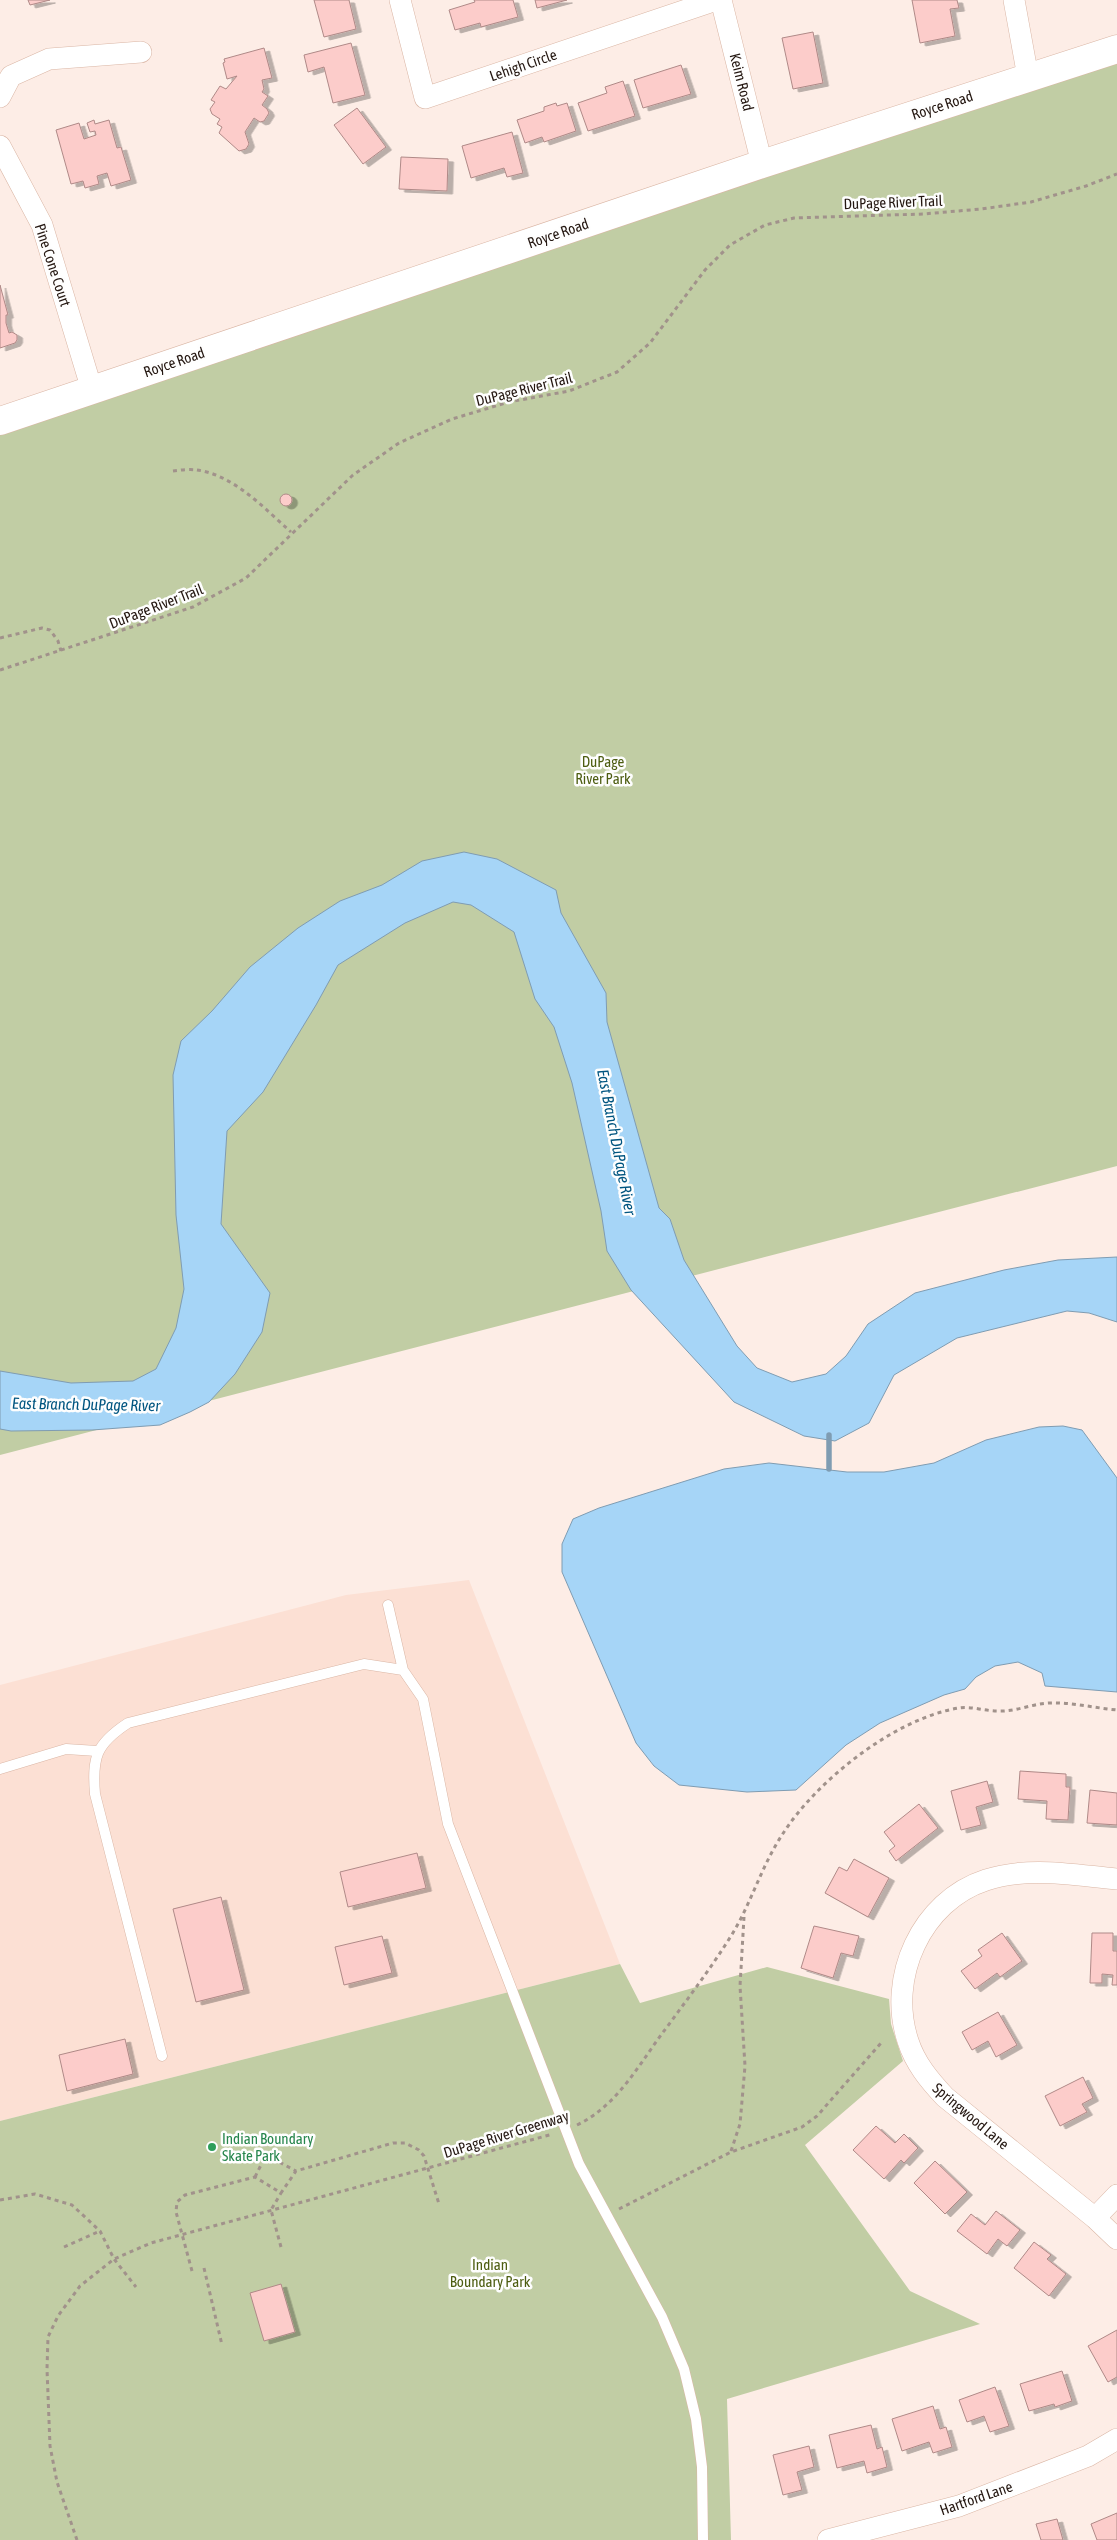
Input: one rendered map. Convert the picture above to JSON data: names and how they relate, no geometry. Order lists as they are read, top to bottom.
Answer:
{
  "streets": {
    "street": [
      "Lehigh Circle",
      "Keim Road",
      "Royce Road",
      "Pine Cone Court",
      "Springwood Lane",
      "Hartford Lane"
    ],
    "path": ["DuPage River Trail", "DuPage River Greenway"]
  },
  "crossings": [
    ["Keim Road", "Royce Road"],
    ["Royce Road", "Pine Cone Court"]
  ],
  "water": ["East Branch DuPage River"],
  "parks": ["DuPage River Park", "Indian Boundary Park"],
  "places": ["Indian Boundary Skate Park"]
}
